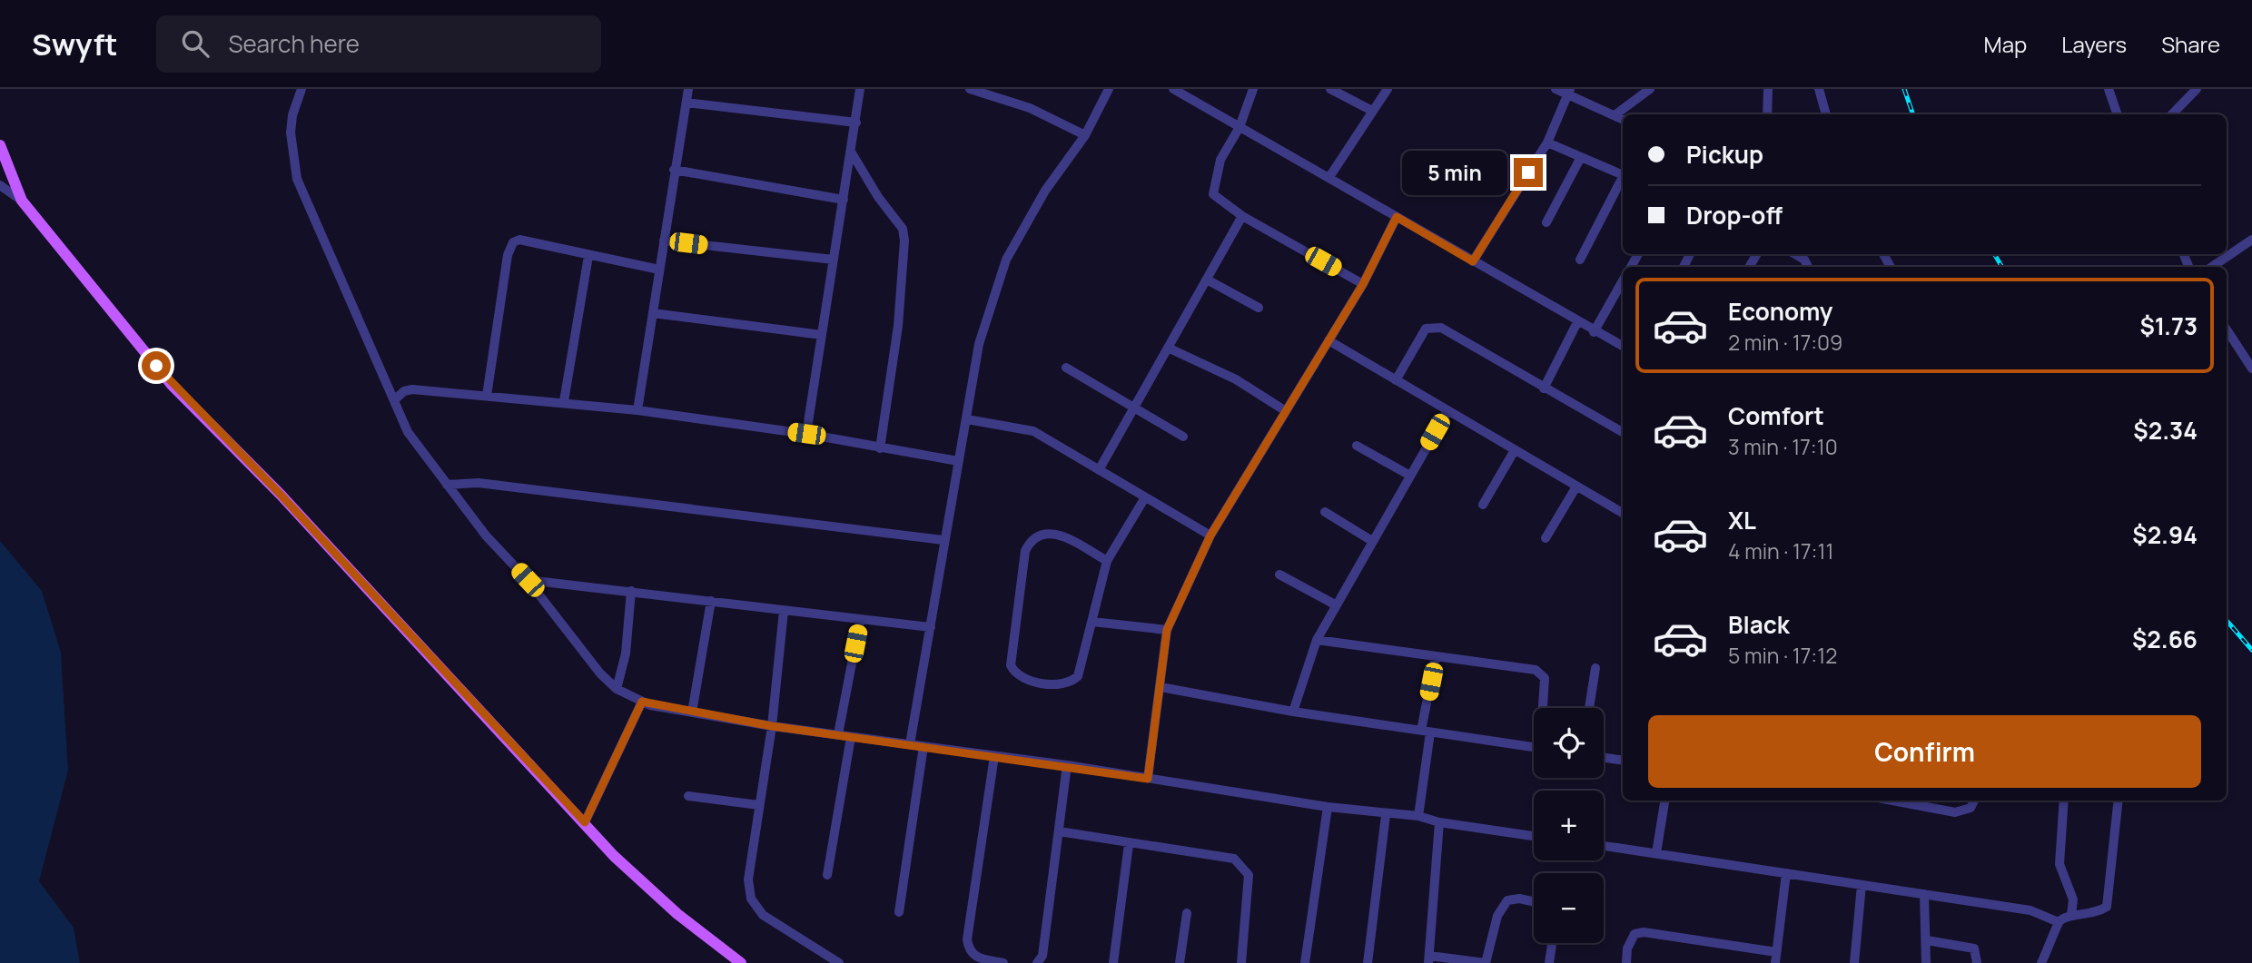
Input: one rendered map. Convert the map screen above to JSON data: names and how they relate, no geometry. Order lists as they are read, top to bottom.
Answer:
{
  "page": {
    "header": "Swyft",
    "search": "Search here",
    "nav": ["Map", "Layers", "Share"],
    "banner": ["Pickup", "Drop-off"],
    "bubble": "5 min",
    "list": [
      {
        "name": "Economy",
        "note": "2 min · 17:09",
        "value": "$1.73"
      },
      {
        "name": "Comfort",
        "note": "3 min · 17:10",
        "value": "$2.34"
      },
      {
        "name": "XL",
        "note": "4 min · 17:11",
        "value": "$2.94"
      },
      {
        "name": "Black",
        "note": "5 min · 17:12",
        "value": "$2.66"
      }
    ],
    "buttons": "Confirm",
    "map_buttons": ["+", "−"]
  }
}
